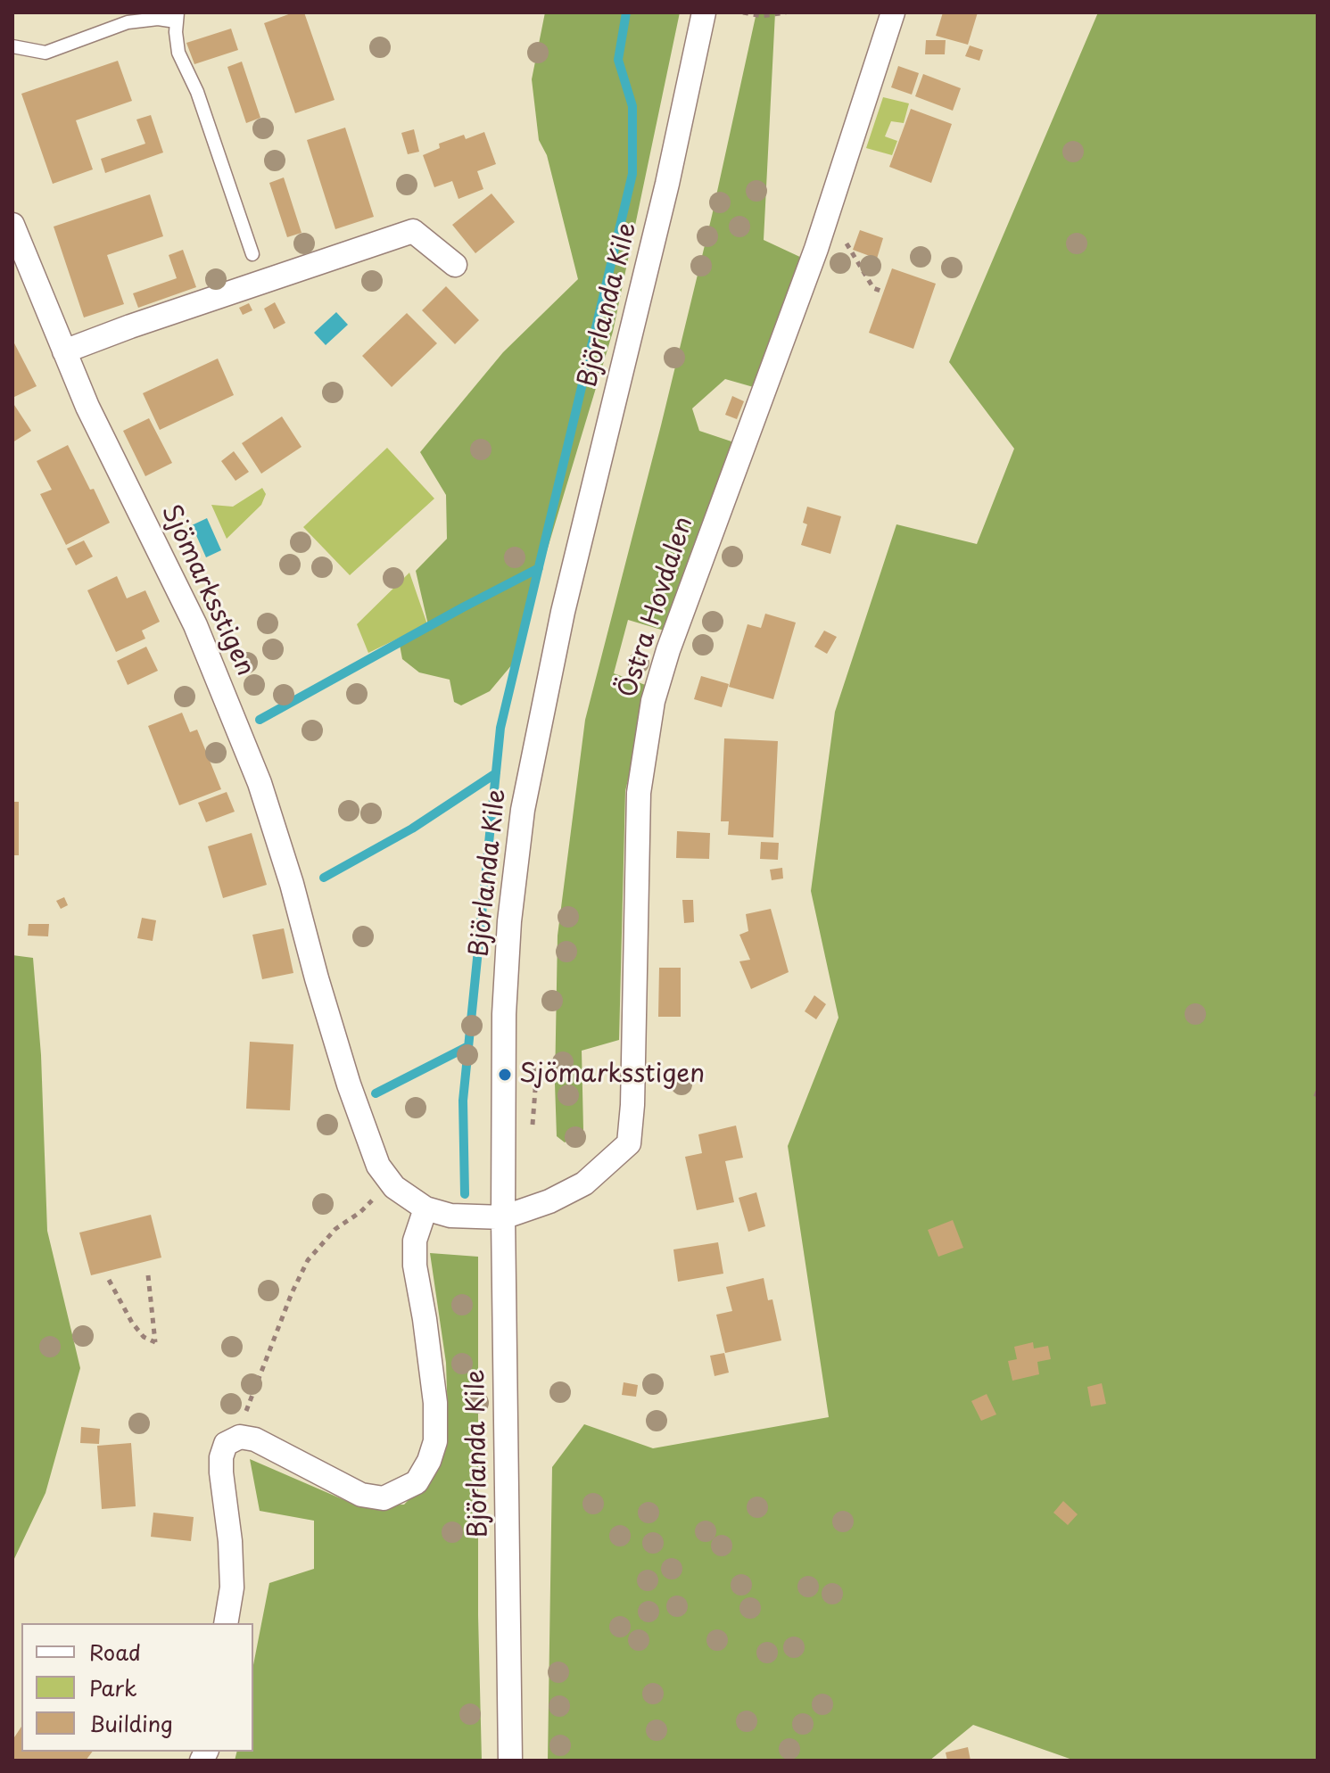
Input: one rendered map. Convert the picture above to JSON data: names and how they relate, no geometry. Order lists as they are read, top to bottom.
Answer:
{
  "streets": {
    "street": ["Björlanda Kile", "Sjömarksstigen", "Östra Hovdalen"]
  },
  "crossings": [
    ["Björlanda Kile", "Östra Hovdalen"]
  ],
  "places": ["Sjömarksstigen"],
  "legend": ["Road", "Park", "Building"]
}
